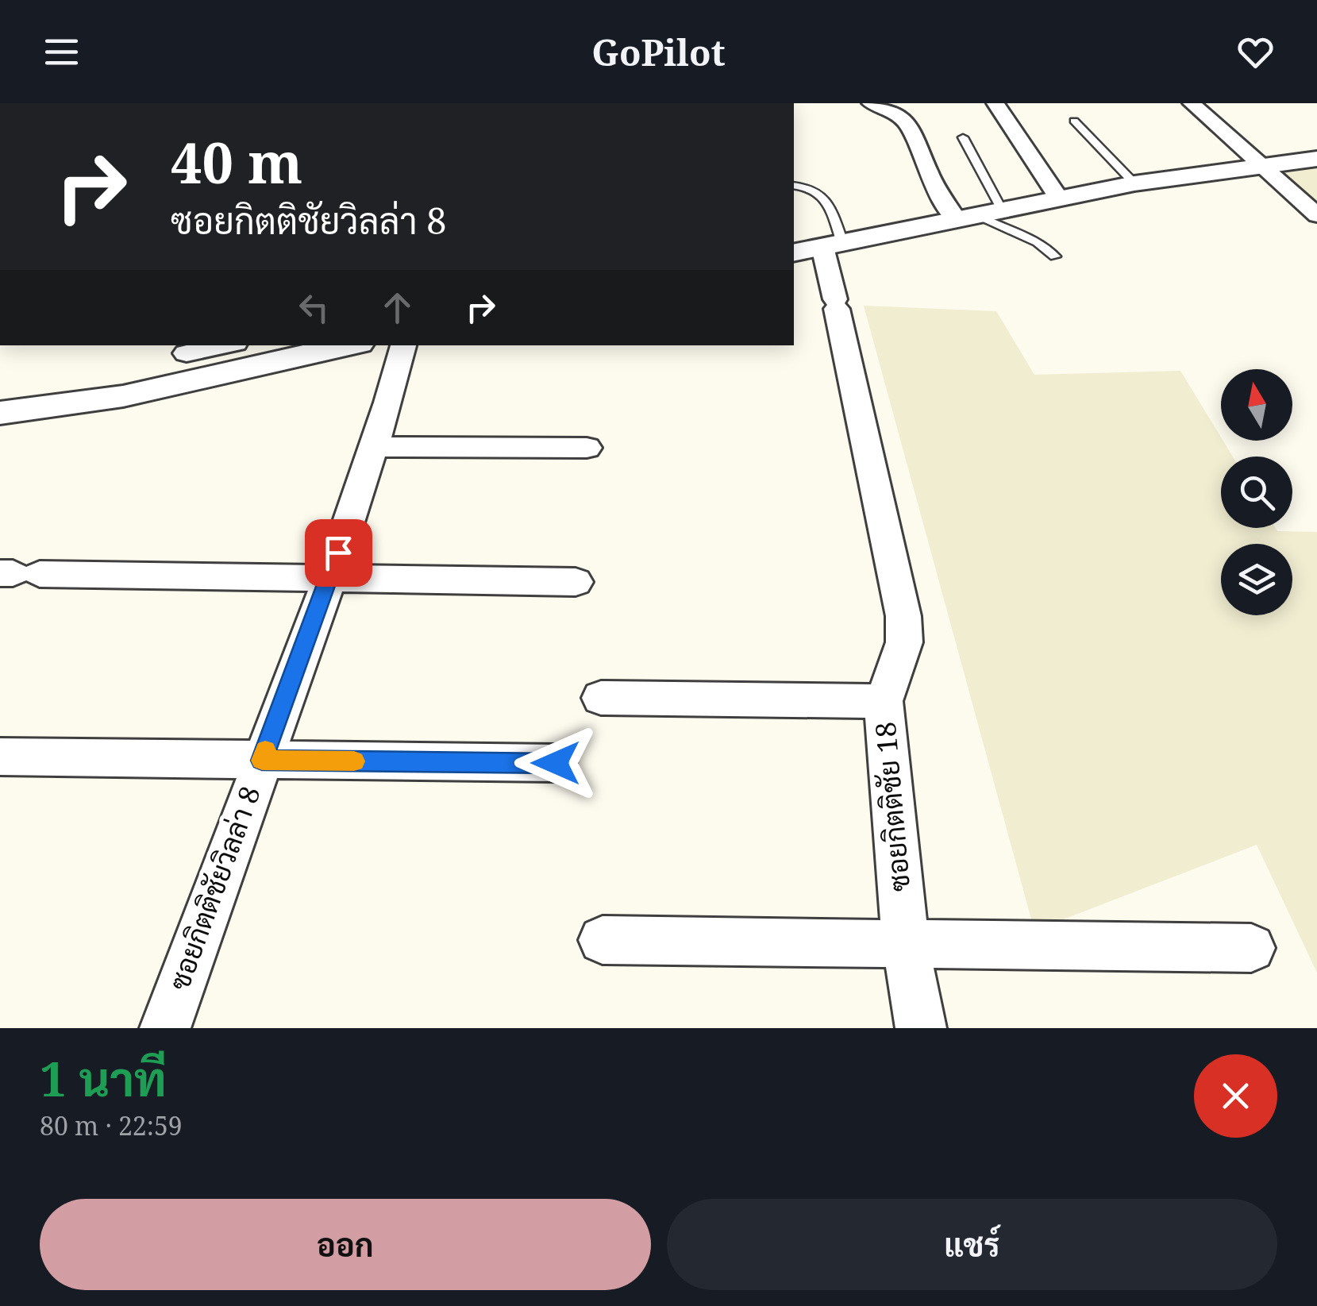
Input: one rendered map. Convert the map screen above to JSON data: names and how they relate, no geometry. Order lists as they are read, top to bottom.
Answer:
{
  "streets": {
    "street": ["ซอยกิตติชัย 18", "ซอยกิตติชัยวิลล่า 8"]
  },
  "north": "top",
  "page": {
    "header": "GoPilot",
    "turn": ["40 m", "ซอยกิตติชัยวิลล่า 8"],
    "heading": ["1 นาที", "80 m · 22:59"],
    "buttons": ["ออก", "แชร์"]
  }
}
